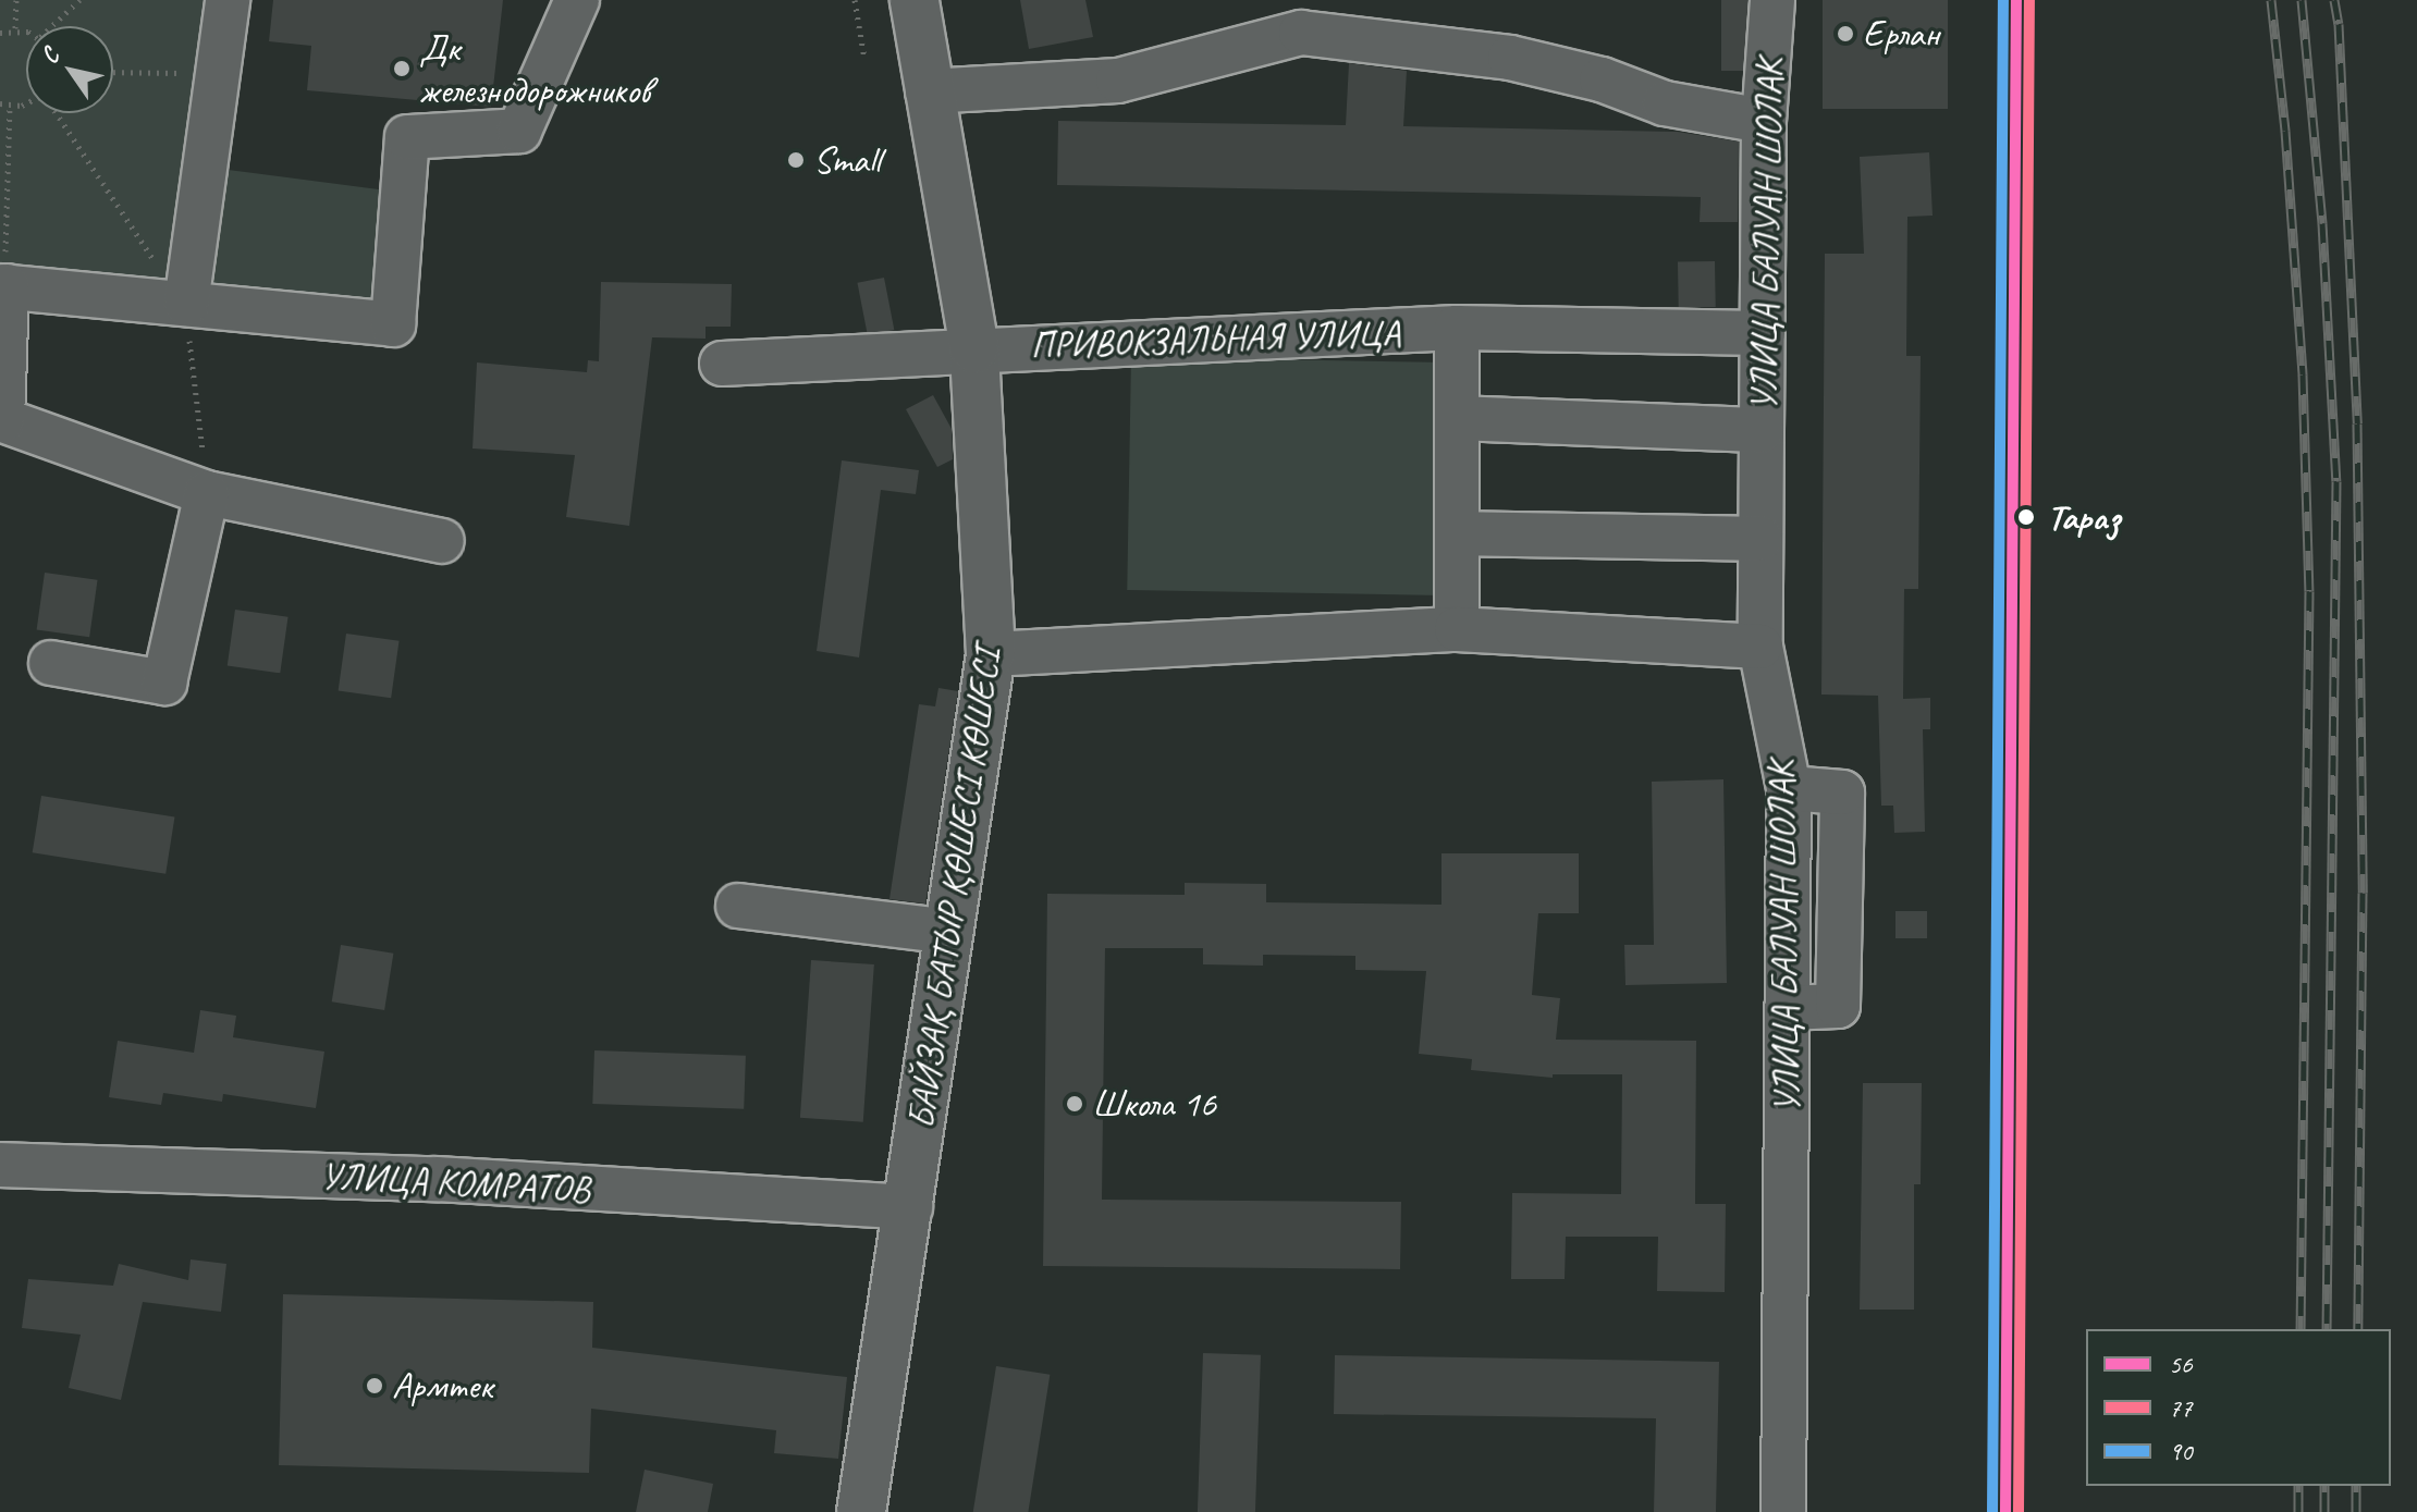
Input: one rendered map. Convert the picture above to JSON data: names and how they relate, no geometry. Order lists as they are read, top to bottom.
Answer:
{
  "streets": {
    "main road": ["БАЙЗАҚ БАТЫР ҚӨШЕСІ КӨШЕСІ"],
    "street": ["УЛИЦА БАЛУАН ШОЛАК", "ПРИВОКЗАЛЬНАЯ УЛИЦА", "УЛИЦА КОМРАТОВ"]
  },
  "crossings": [
    ["УЛИЦА БАЛУАН ШОЛАК", "ПРИВОКЗАЛЬНАЯ УЛИЦА"],
    ["ПРИВОКЗАЛЬНАЯ УЛИЦА", "БАЙЗАҚ БАТЫР ҚӨШЕСІ КӨШЕСІ"],
    ["БАЙЗАҚ БАТЫР ҚӨШЕСІ КӨШЕСІ", "УЛИЦА КОМРАТОВ"]
  ],
  "places": [
    "Ерлан",
    "Дк железнодорожников",
    "Small",
    "Тараз",
    "Школа 16",
    "Армтек"
  ],
  "lines": ["transit line 56", "transit line 77", "transit line 90"],
  "legend": ["56", "77", "90"],
  "north": "top left"
}
